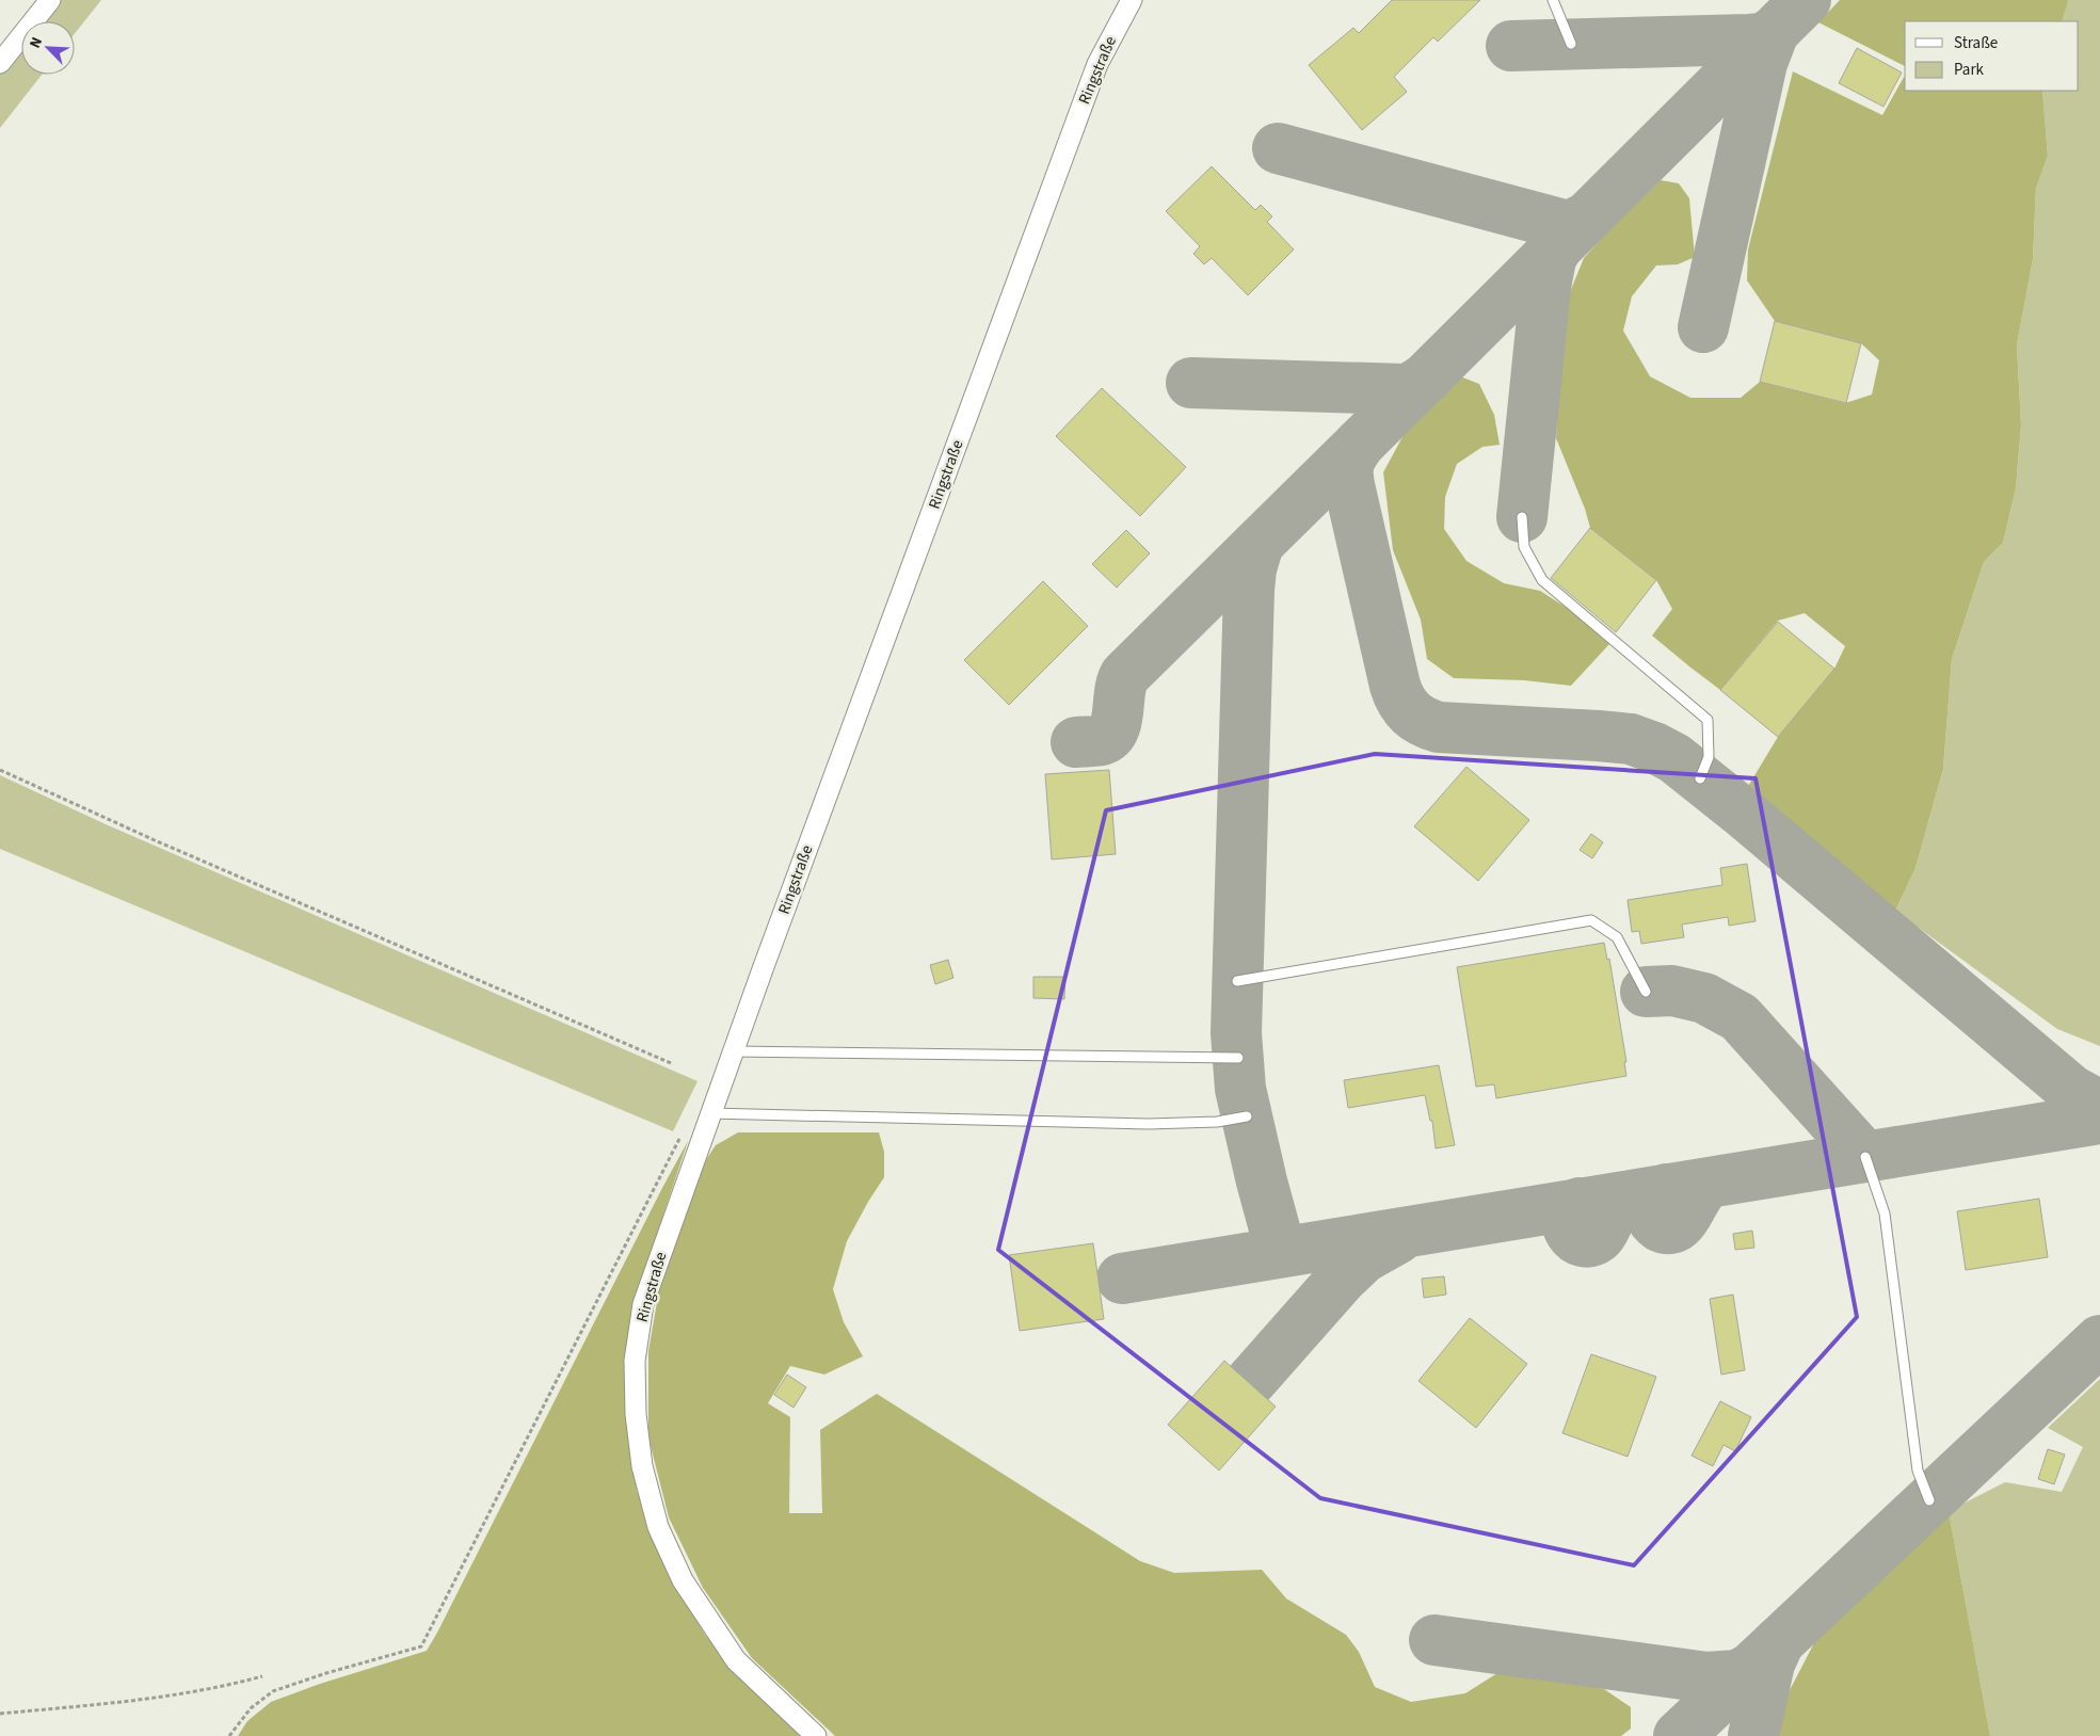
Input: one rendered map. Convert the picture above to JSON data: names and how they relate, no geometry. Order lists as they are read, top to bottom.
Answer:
{
  "streets": {
    "street": ["Ringstraße"]
  },
  "legend": ["Straße", "Park"],
  "north": "top left"
}
